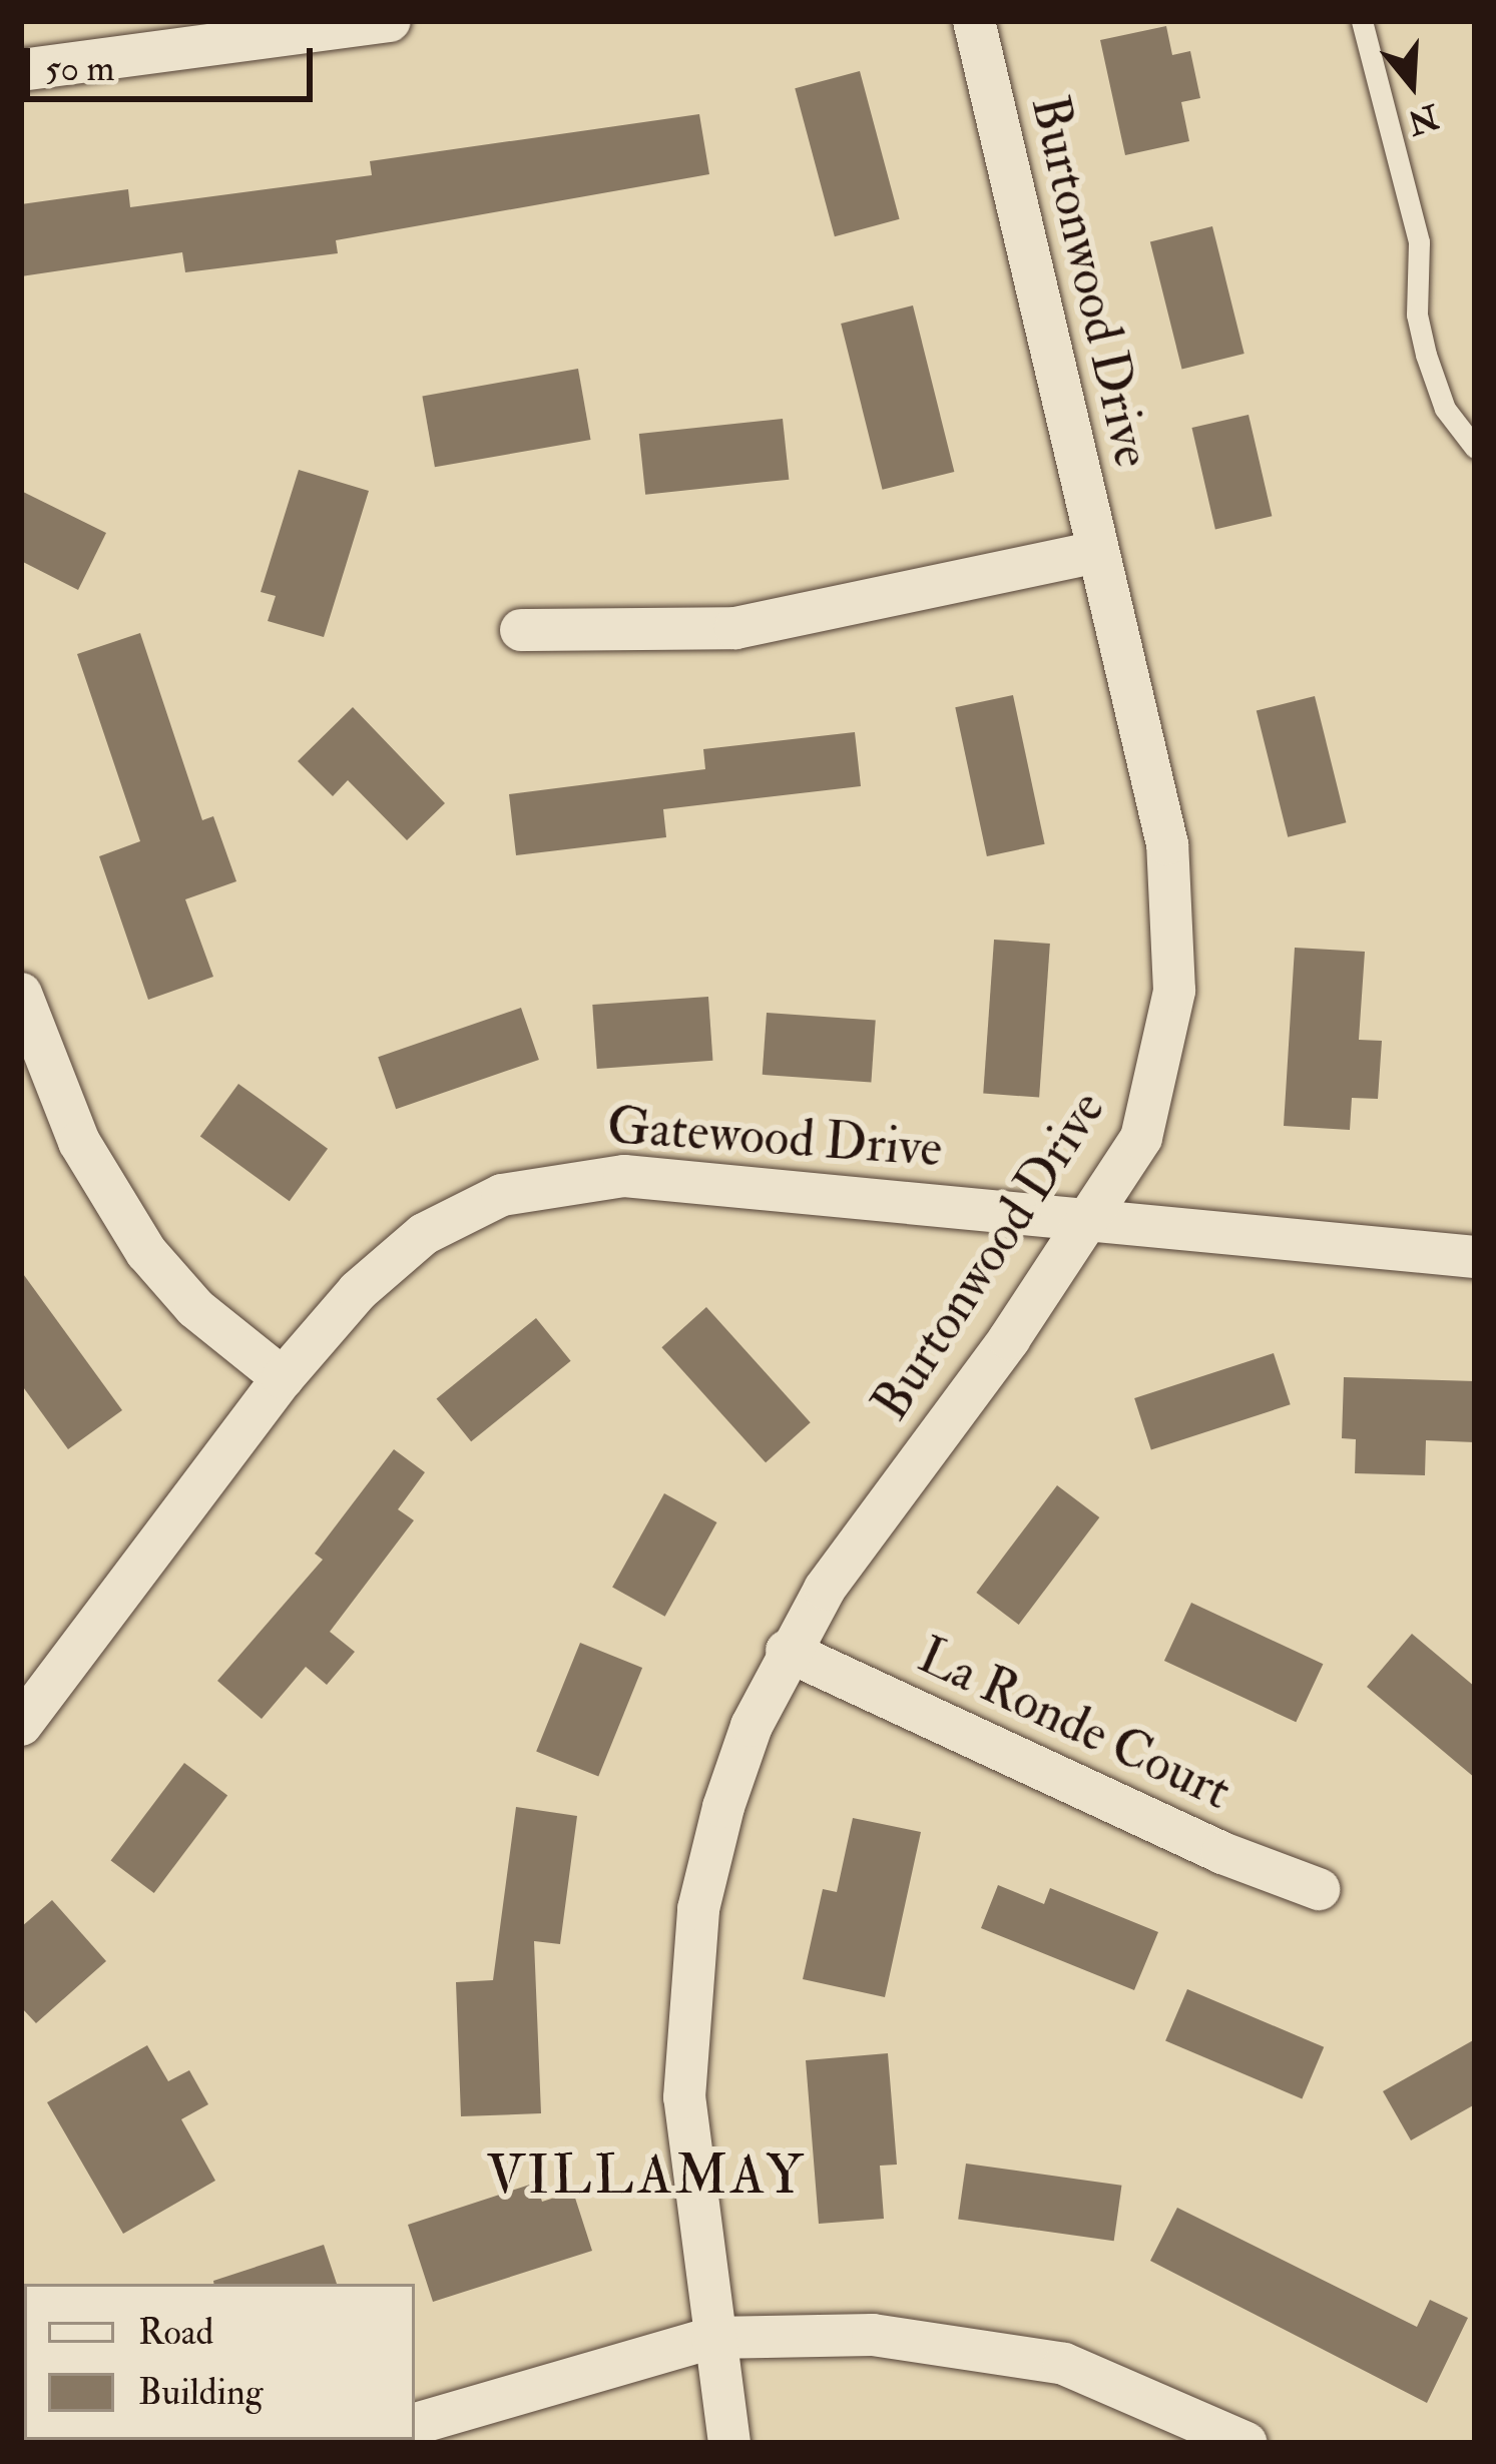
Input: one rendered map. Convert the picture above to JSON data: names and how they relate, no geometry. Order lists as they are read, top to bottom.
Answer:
{
  "streets": {
    "street": ["Burtonwood Drive", "Gatewood Drive", "La Ronde Court"]
  },
  "crossings": [
    ["Burtonwood Drive", "Gatewood Drive"],
    ["Burtonwood Drive", "La Ronde Court"]
  ],
  "districts": ["VILLAMAY"],
  "legend": ["Road", "Building"],
  "scale_bar": "50 m",
  "north": "bottom"
}
